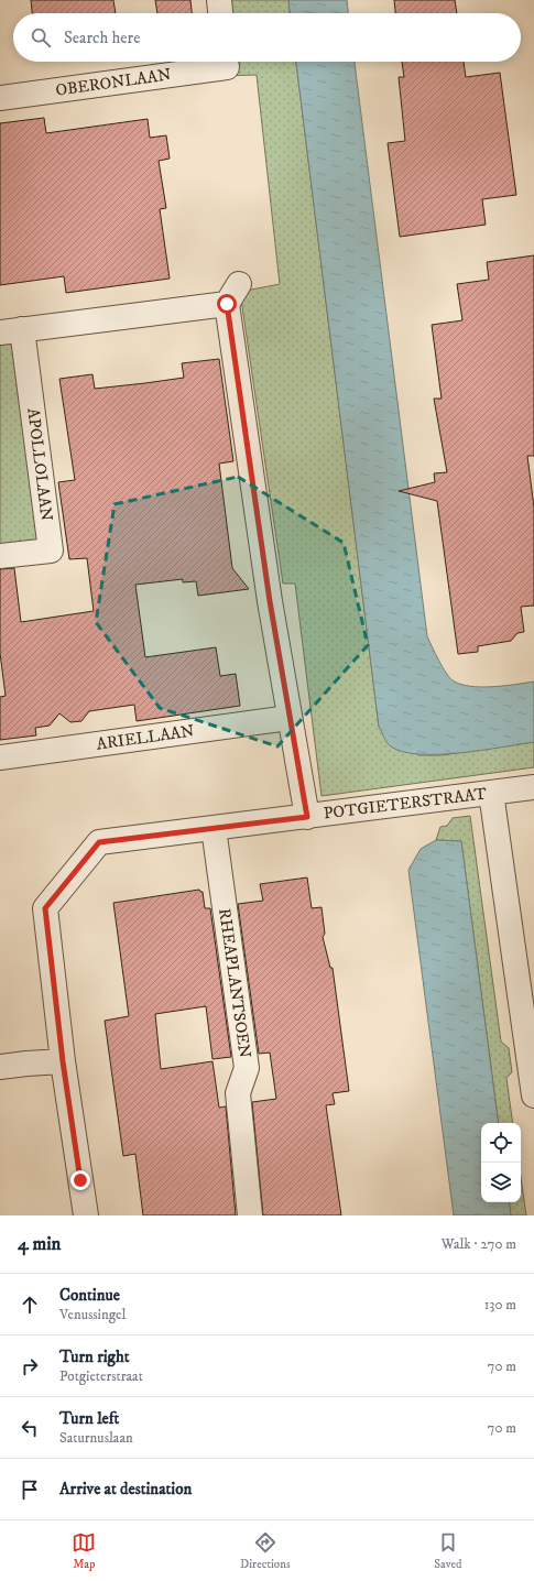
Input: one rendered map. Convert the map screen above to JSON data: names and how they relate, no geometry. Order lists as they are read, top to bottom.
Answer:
{
  "streets": {
    "street": [
      "OBERONLAAN",
      "APOLLOLAAN",
      "ARIELLAAN",
      "POTGIETERSTRAAT",
      "RHEAPLANTSOEN"
    ]
  },
  "crossings": [
    ["APOLLOLAAN", "ARIELLAAN"],
    ["POTGIETERSTRAAT", "RHEAPLANTSOEN"]
  ],
  "page": {
    "search": "Search here",
    "heading": ["4 min", "Walk · 270 m"],
    "list": [
      ["Continue", "Venussingel", "130 m"],
      ["Turn right", "Potgieterstraat", "70 m"],
      ["Turn left", "Saturnuslaan", "70 m"],
      "Arrive at destination"
    ],
    "nav": ["Map", "Directions", "Saved"]
  }
}
